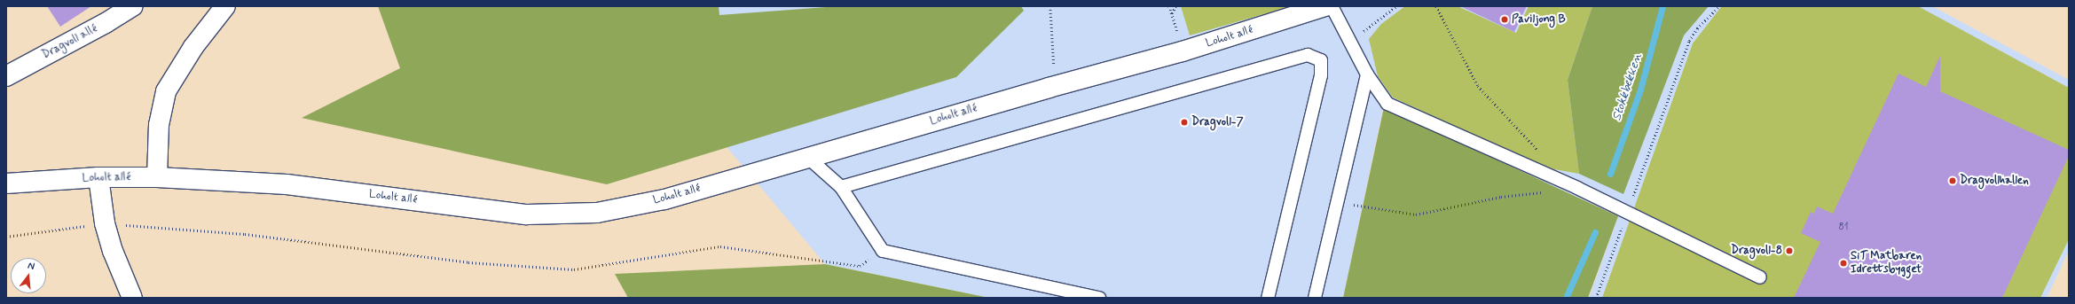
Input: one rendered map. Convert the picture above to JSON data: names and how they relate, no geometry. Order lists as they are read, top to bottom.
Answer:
{
  "streets": {
    "street": ["Loholt allé", "Dragvoll allé"]
  },
  "water": ["Stokkbekken"],
  "places": [
    "Paviljong B",
    "Dragvoll-7",
    "Dragvollhallen",
    "Dragvoll-8",
    "SiT Matbaren Idrettsbygget"
  ],
  "house_numbers": ["81"],
  "north": "top"
}
